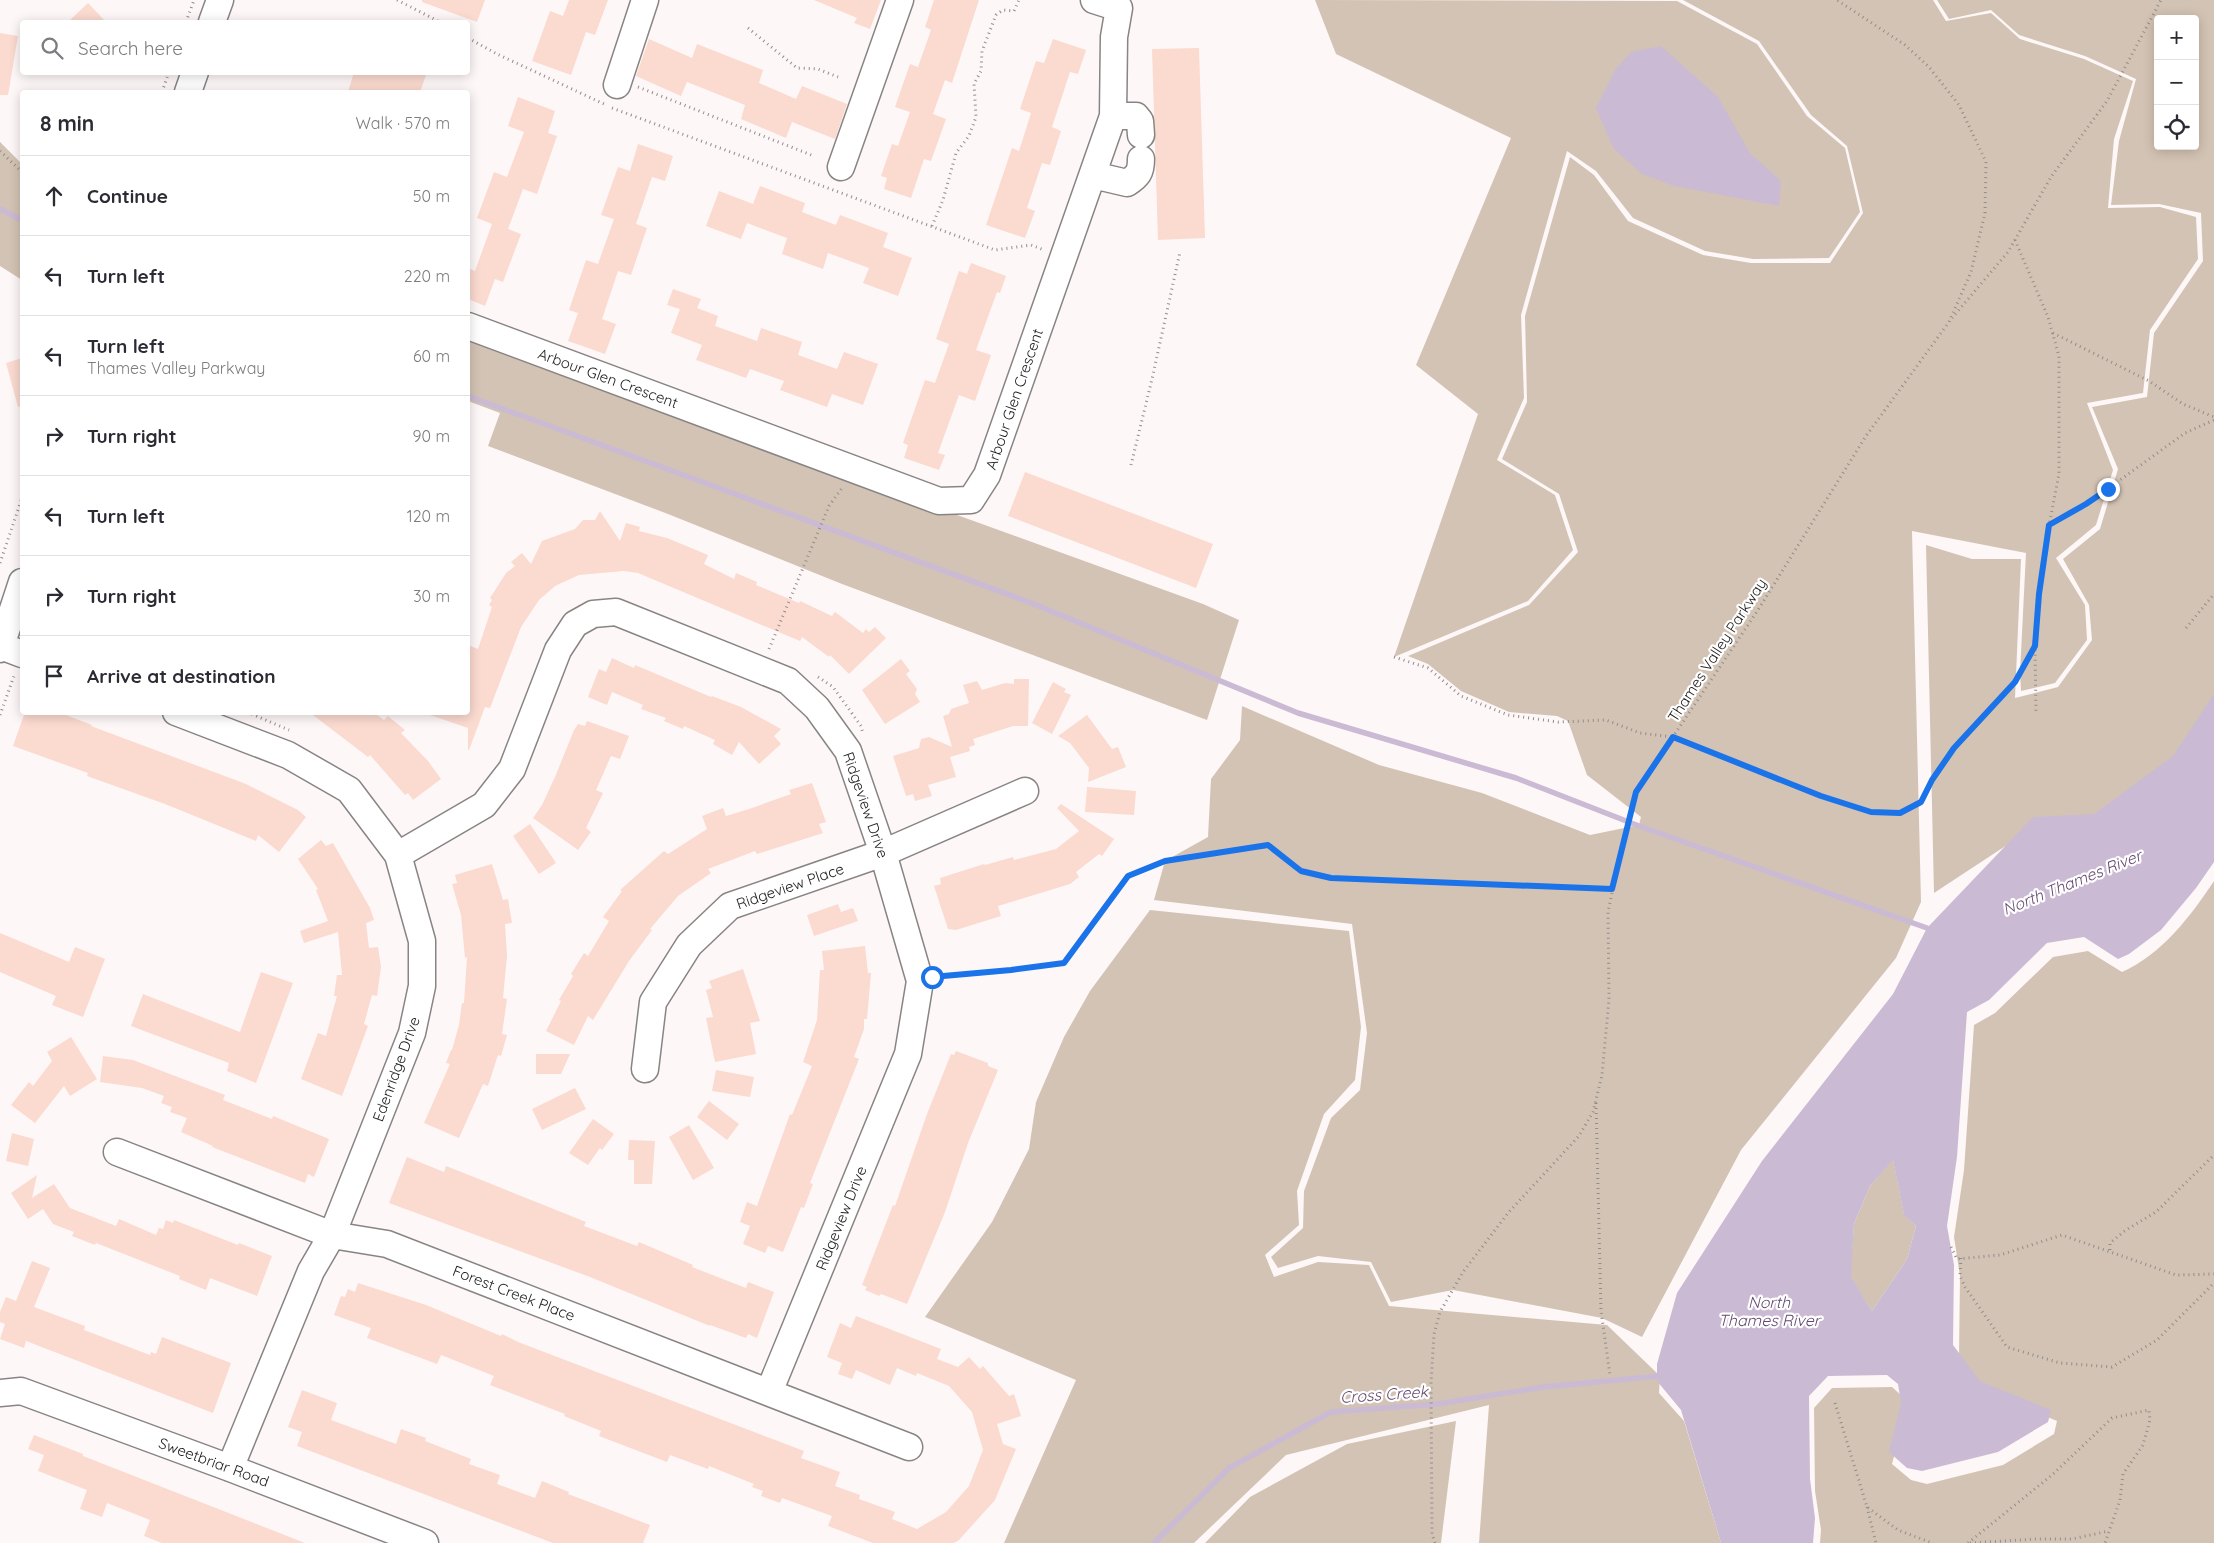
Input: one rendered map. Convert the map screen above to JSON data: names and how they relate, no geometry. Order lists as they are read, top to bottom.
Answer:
{
  "streets": {
    "street": [
      "Arbour Glen Crescent",
      "Ridgeview Drive",
      "Ridgeview Place",
      "Edenridge Drive",
      "Forest Creek Place",
      "Sweetbriar Road"
    ],
    "path": ["Thames Valley Parkway"]
  },
  "crossings": [
    ["Ridgeview Drive", "Ridgeview Place"],
    ["Ridgeview Drive", "Edenridge Drive"],
    ["Ridgeview Drive", "Forest Creek Place"],
    ["Edenridge Drive", "Forest Creek Place"],
    ["Edenridge Drive", "Sweetbriar Road"]
  ],
  "water": ["North Thames River", "Cross Creek"],
  "page": {
    "map_buttons": ["+", "−"],
    "search": "Search here",
    "heading": ["8 min", "Walk · 570 m"],
    "list": [
      ["Continue", "50 m"],
      ["Turn left", "220 m"],
      ["Turn left", "Thames Valley Parkway", "60 m"],
      ["Turn right", "90 m"],
      ["Turn left", "120 m"],
      ["Turn right", "30 m"],
      "Arrive at destination"
    ]
  }
}
